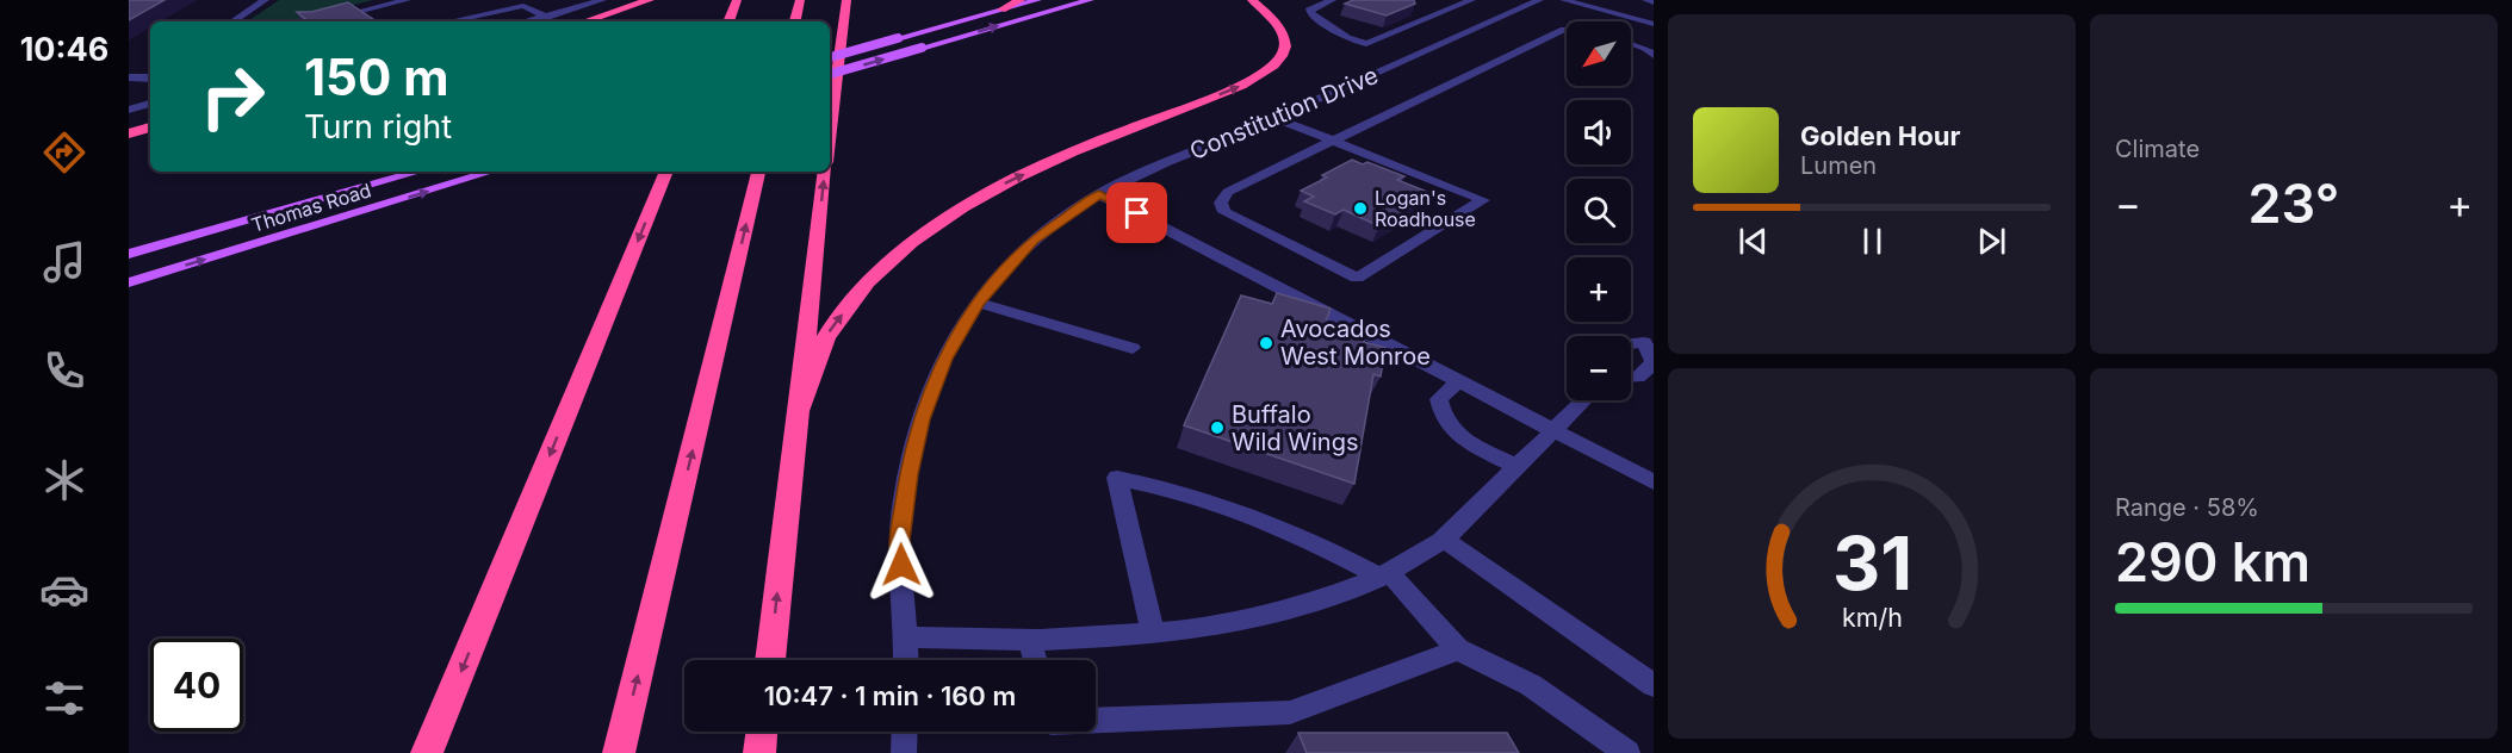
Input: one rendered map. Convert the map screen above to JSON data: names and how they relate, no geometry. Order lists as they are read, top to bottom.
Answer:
{
  "streets": {
    "main road": ["Thomas Road"],
    "street": ["Constitution Drive"]
  },
  "places": ["Logan's Roadhouse", "Avocados West Monroe", "Buffalo Wild Wings"],
  "north": "bottom left",
  "page": {
    "tabs": "10:46",
    "tile": [
      "Climate",
      ["Range · 58%", "290 km"]
    ],
    "map_buttons": ["+", "−"],
    "turn": ["150 m", "Turn right"],
    "song": ["Golden Hour", "Lumen"],
    "heat": ["−", "23°", "+"],
    "limit": "40",
    "trip": "10:47 · 1 min · 160 m",
    "gauge": ["31", "km/h"]
  }
}
